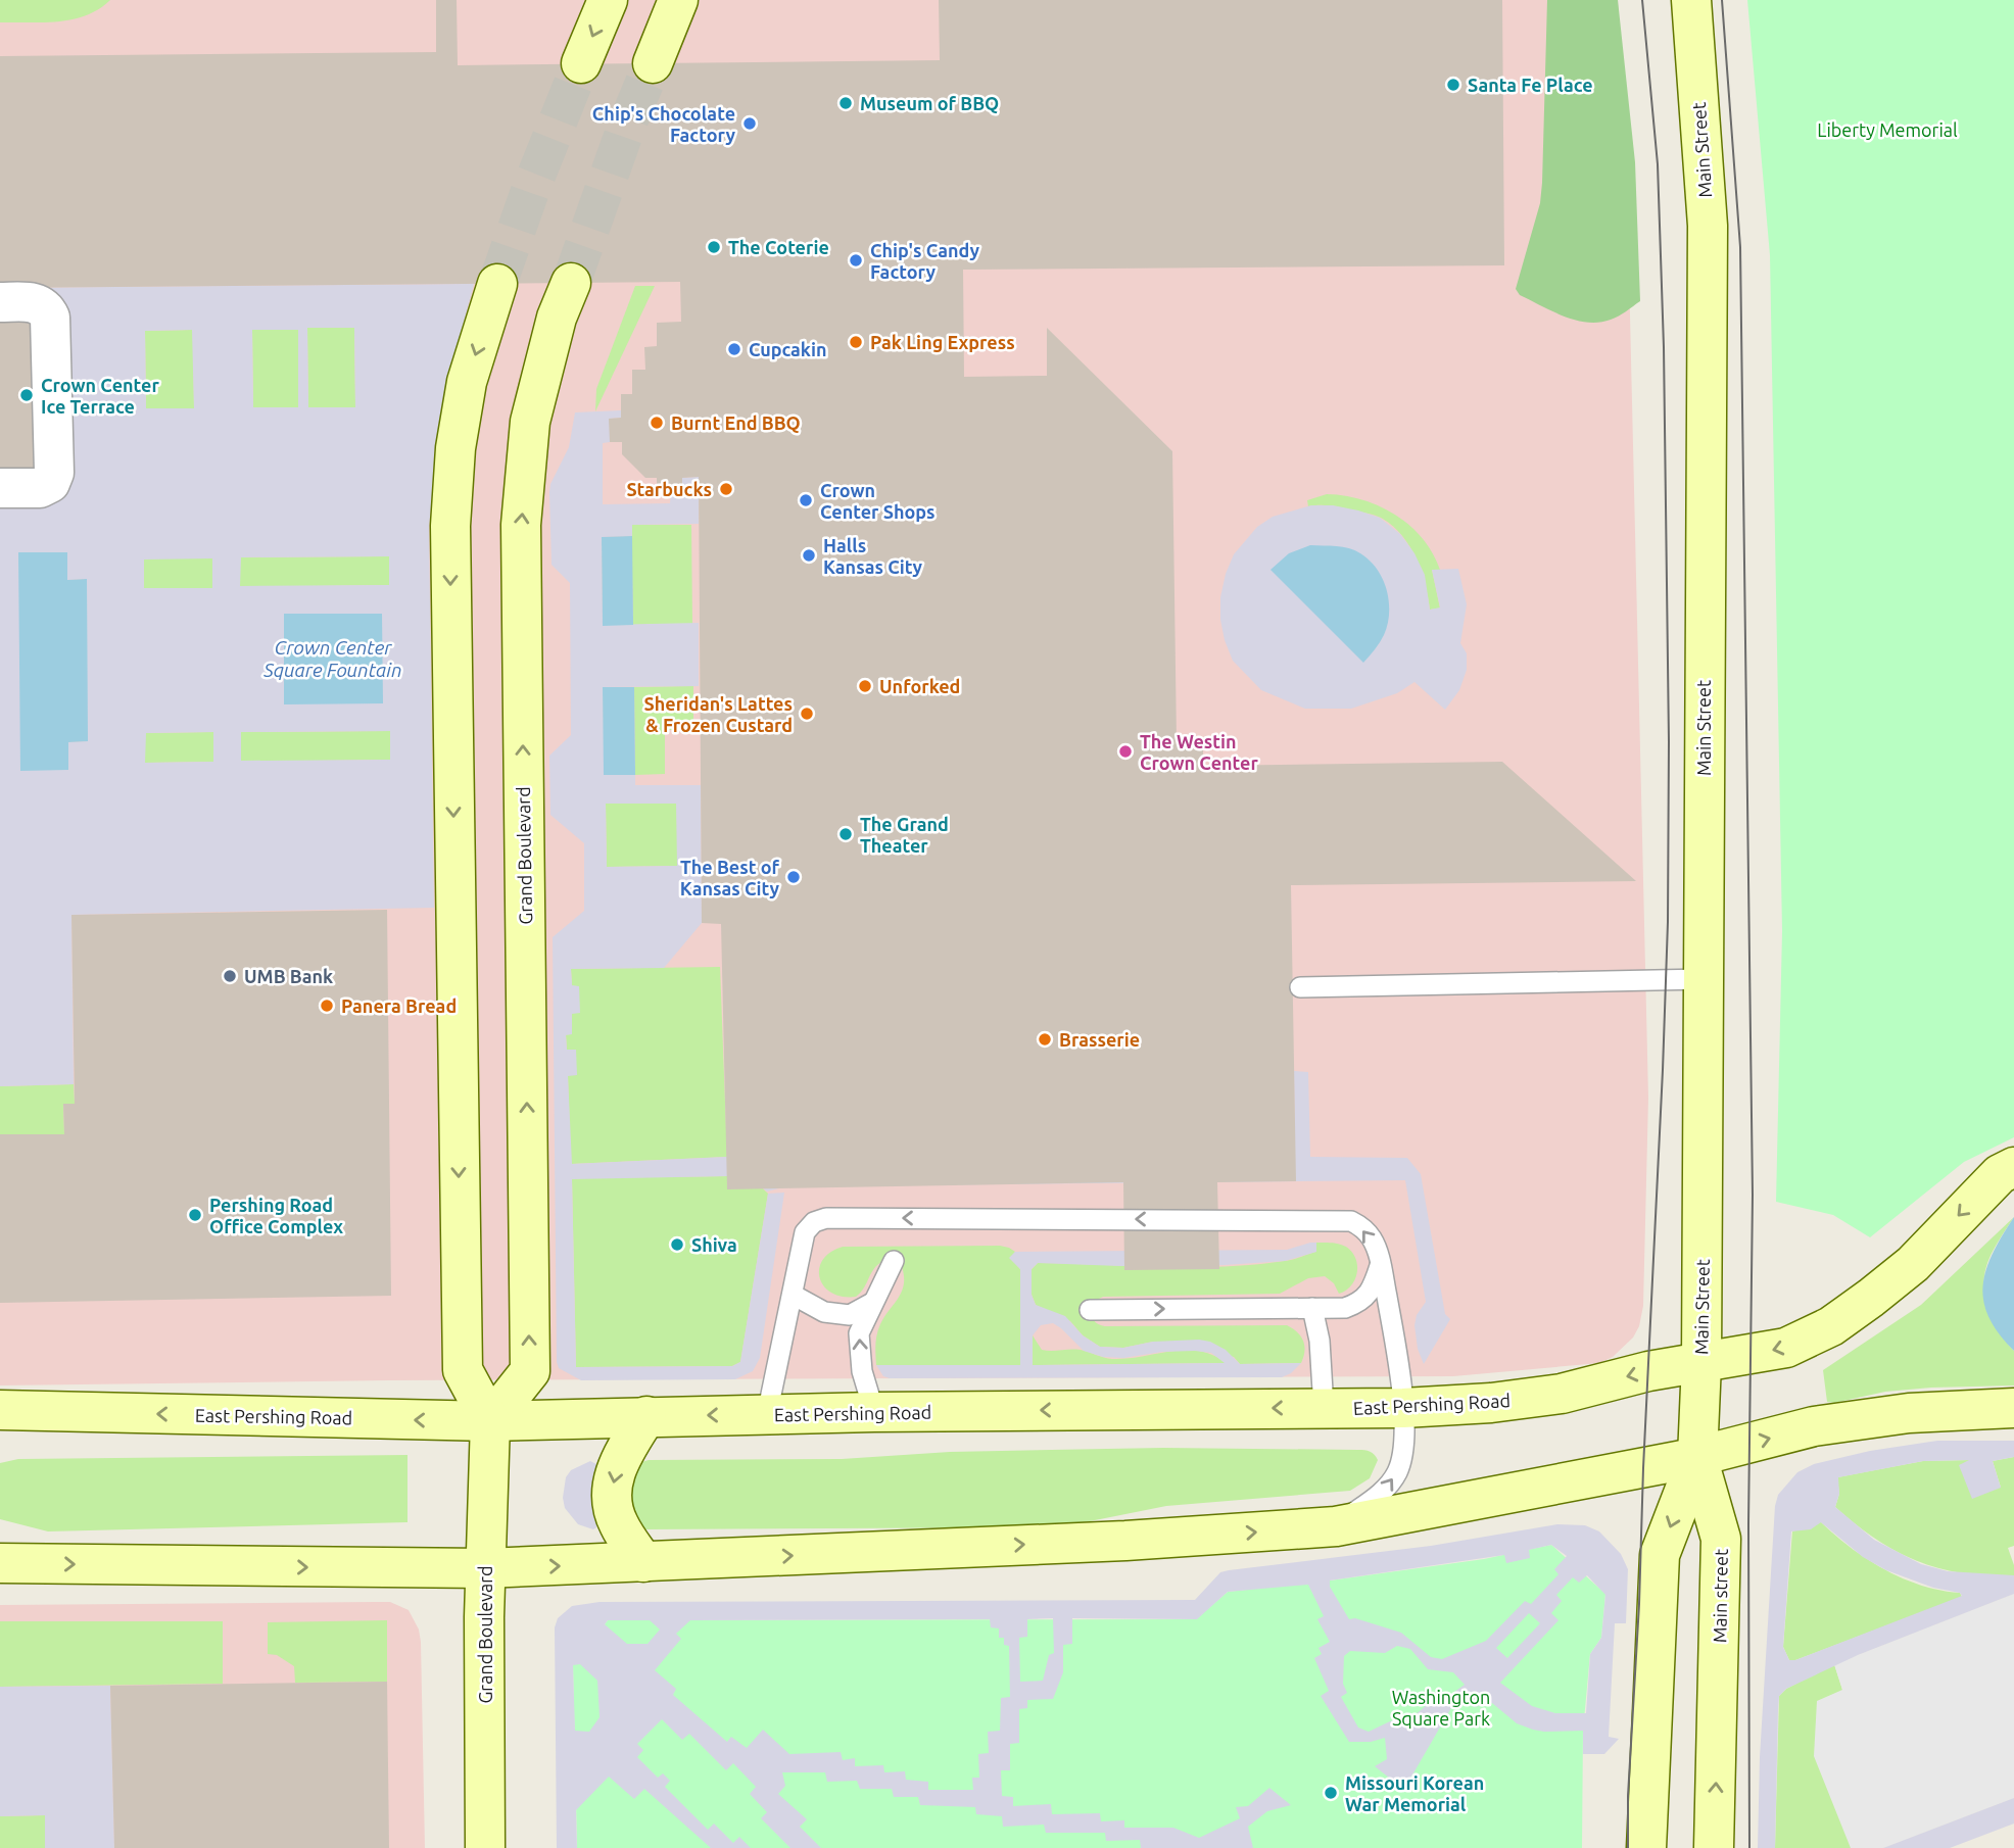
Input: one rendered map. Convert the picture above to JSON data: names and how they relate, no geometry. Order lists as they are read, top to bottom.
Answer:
{
  "streets": {
    "main road": [
      "Main Street",
      "Grand Boulevard",
      "East Pershing Road",
      "Main street"
    ]
  },
  "crossings": [
    ["Main Street", "East Pershing Road"],
    ["Main Street", "Main street"],
    ["Grand Boulevard", "East Pershing Road"]
  ],
  "water": ["Crown Center Square Fountain"],
  "parks": ["Liberty Memorial", "Washington Square Park"],
  "places": [
    "Santa Fe Place",
    "Museum of BBQ",
    "Chip's Chocolate Factory",
    "The Coterie",
    "Chip's Candy Factory",
    "Pak Ling Express",
    "Cupcakin",
    "Crown Center Ice Terrace",
    "Burnt End BBQ",
    "Starbucks",
    "Crown Center Shops",
    "Halls Kansas City",
    "Unforked",
    "Sheridan's Lattes & Frozen Custard",
    "The Westin Crown Center",
    "The Grand Theater",
    "The Best of Kansas City",
    "UMB Bank",
    "Panera Bread",
    "Brasserie",
    "Pershing Road Office Complex",
    "Shiva",
    "Missouri Korean War Memorial"
  ]
}
